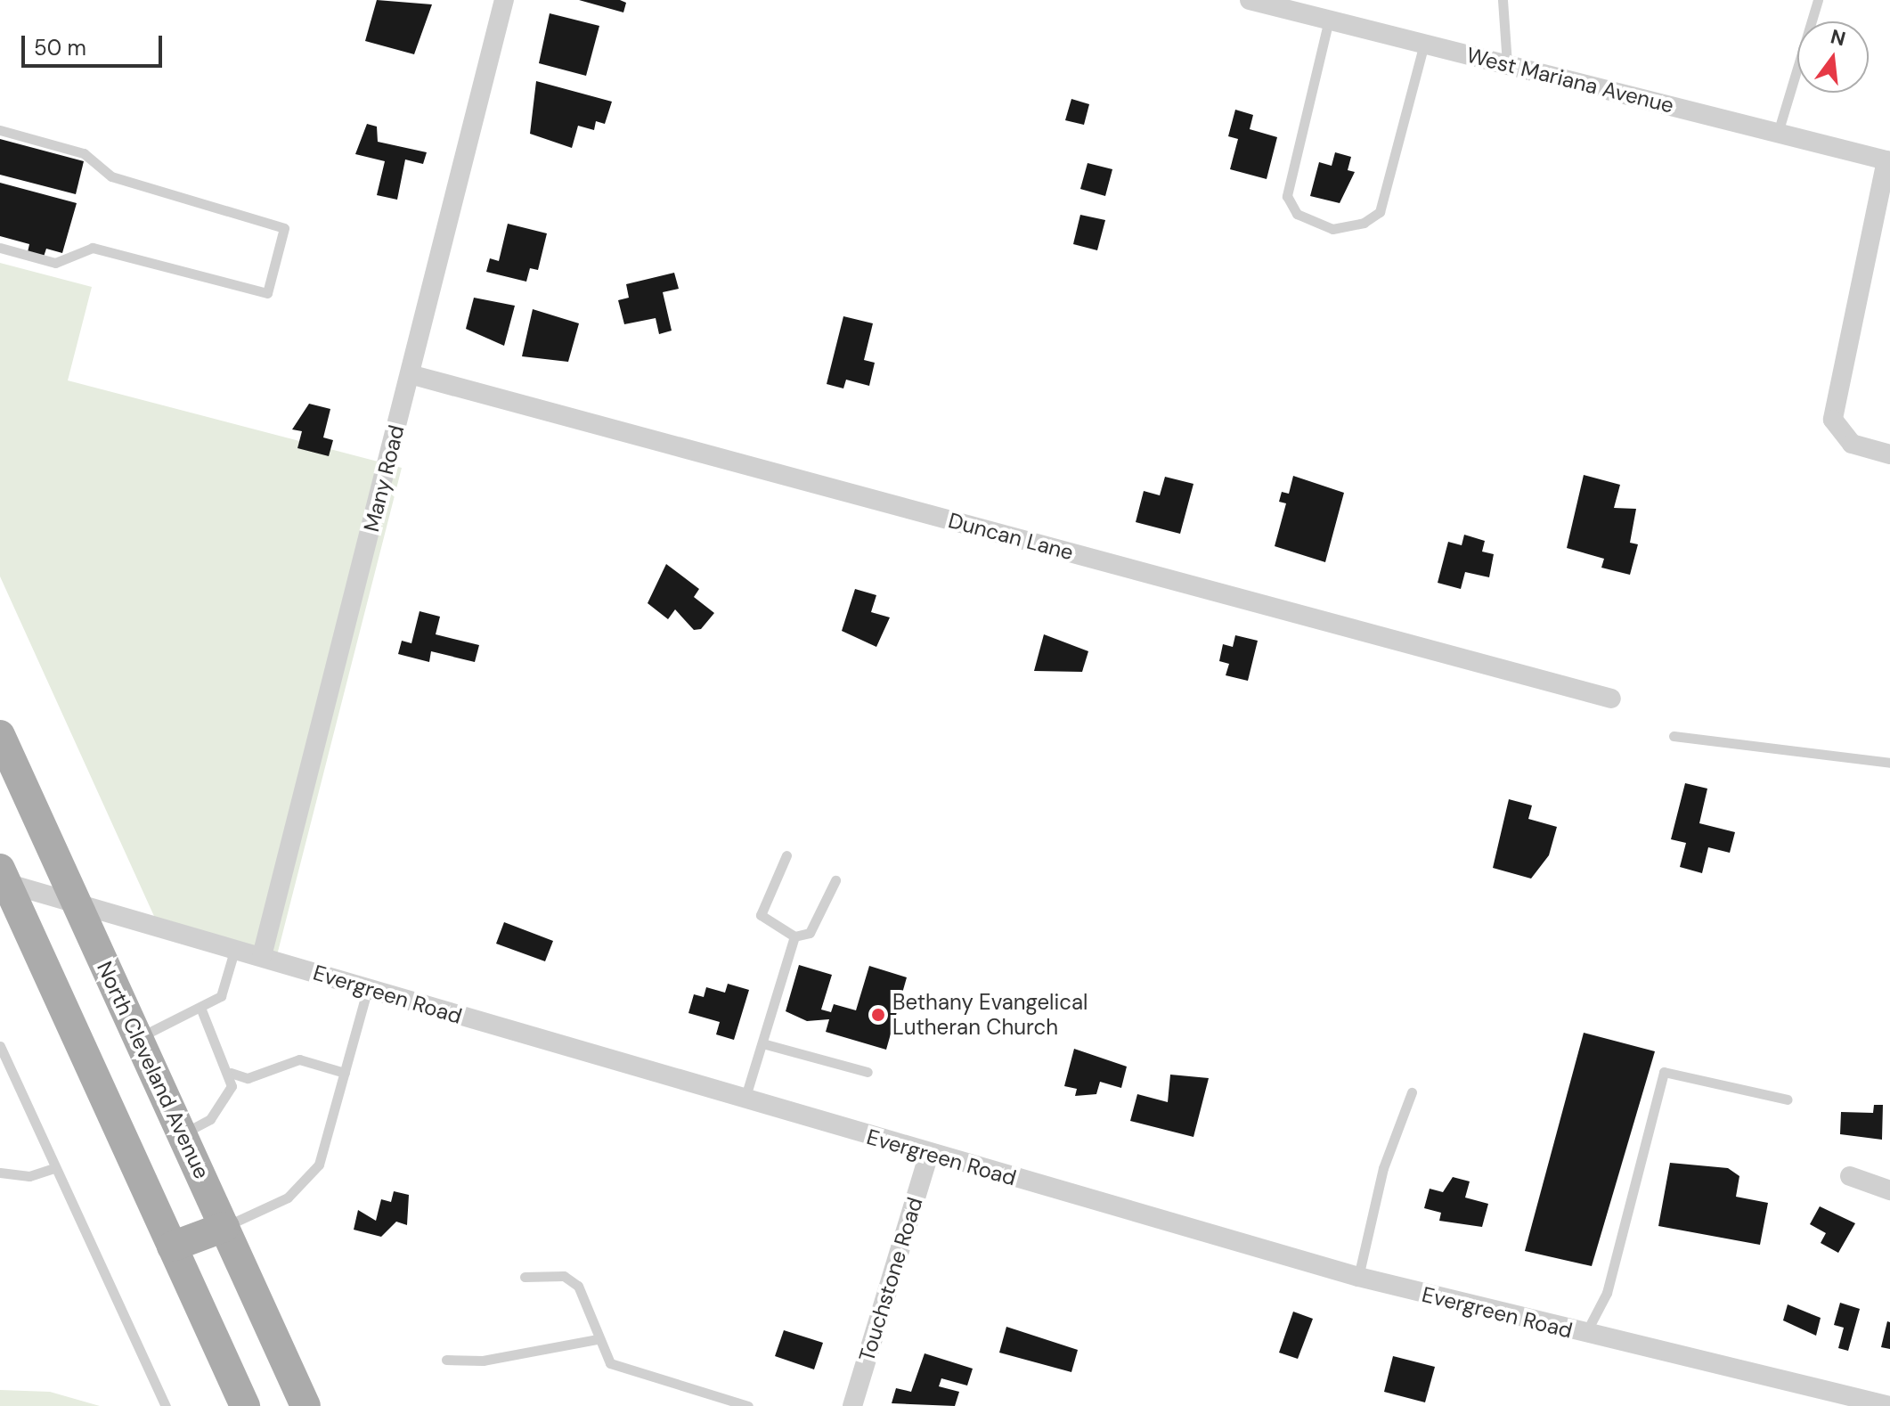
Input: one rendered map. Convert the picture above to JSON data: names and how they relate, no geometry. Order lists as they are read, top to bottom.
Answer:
{
  "streets": {
    "main road": ["North Cleveland Avenue"],
    "street": [
      "West Mariana Avenue",
      "Many Road",
      "Duncan Lane",
      "Evergreen Road",
      "Touchstone Road"
    ]
  },
  "crossings": [
    ["Many Road", "Duncan Lane"],
    ["Many Road", "Evergreen Road"],
    ["Evergreen Road", "North Cleveland Avenue"],
    ["Evergreen Road", "Touchstone Road"]
  ],
  "places": ["Bethany Evangelical Lutheran Church"],
  "scale_bar": "50 m",
  "north": "top"
}
